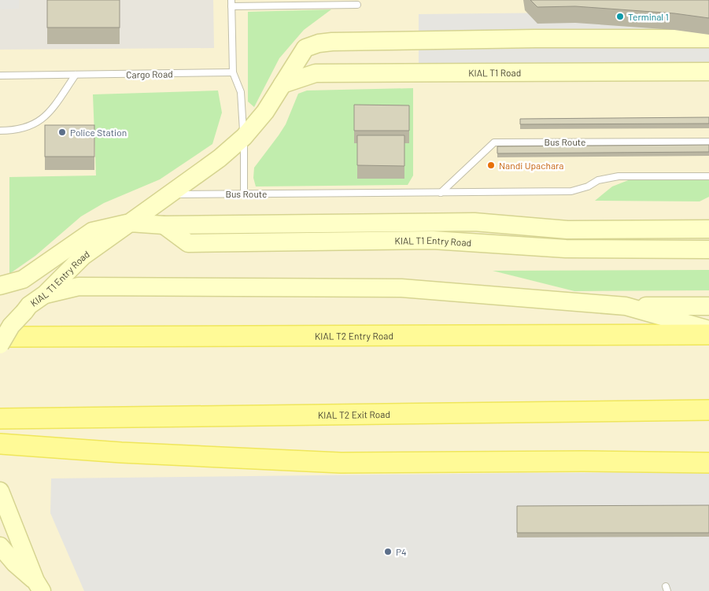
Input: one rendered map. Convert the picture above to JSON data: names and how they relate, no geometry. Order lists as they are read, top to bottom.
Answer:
{
  "streets": {
    "main road": [
      "KIAL T1 Road",
      "KIAL T1 Entry Road",
      "KIAL T2 Entry Road",
      "KIAL T2 Exit Road"
    ],
    "lane": ["Cargo Road", "Bus Route"]
  },
  "crossings": [
    ["KIAL T1 Road", "KIAL T1 Entry Road"],
    ["Bus Route", "KIAL T1 Entry Road"]
  ],
  "places": [
    "Terminal 1",
    "Police Station",
    "Nandi Upachara",
    "P4"
  ]
}
